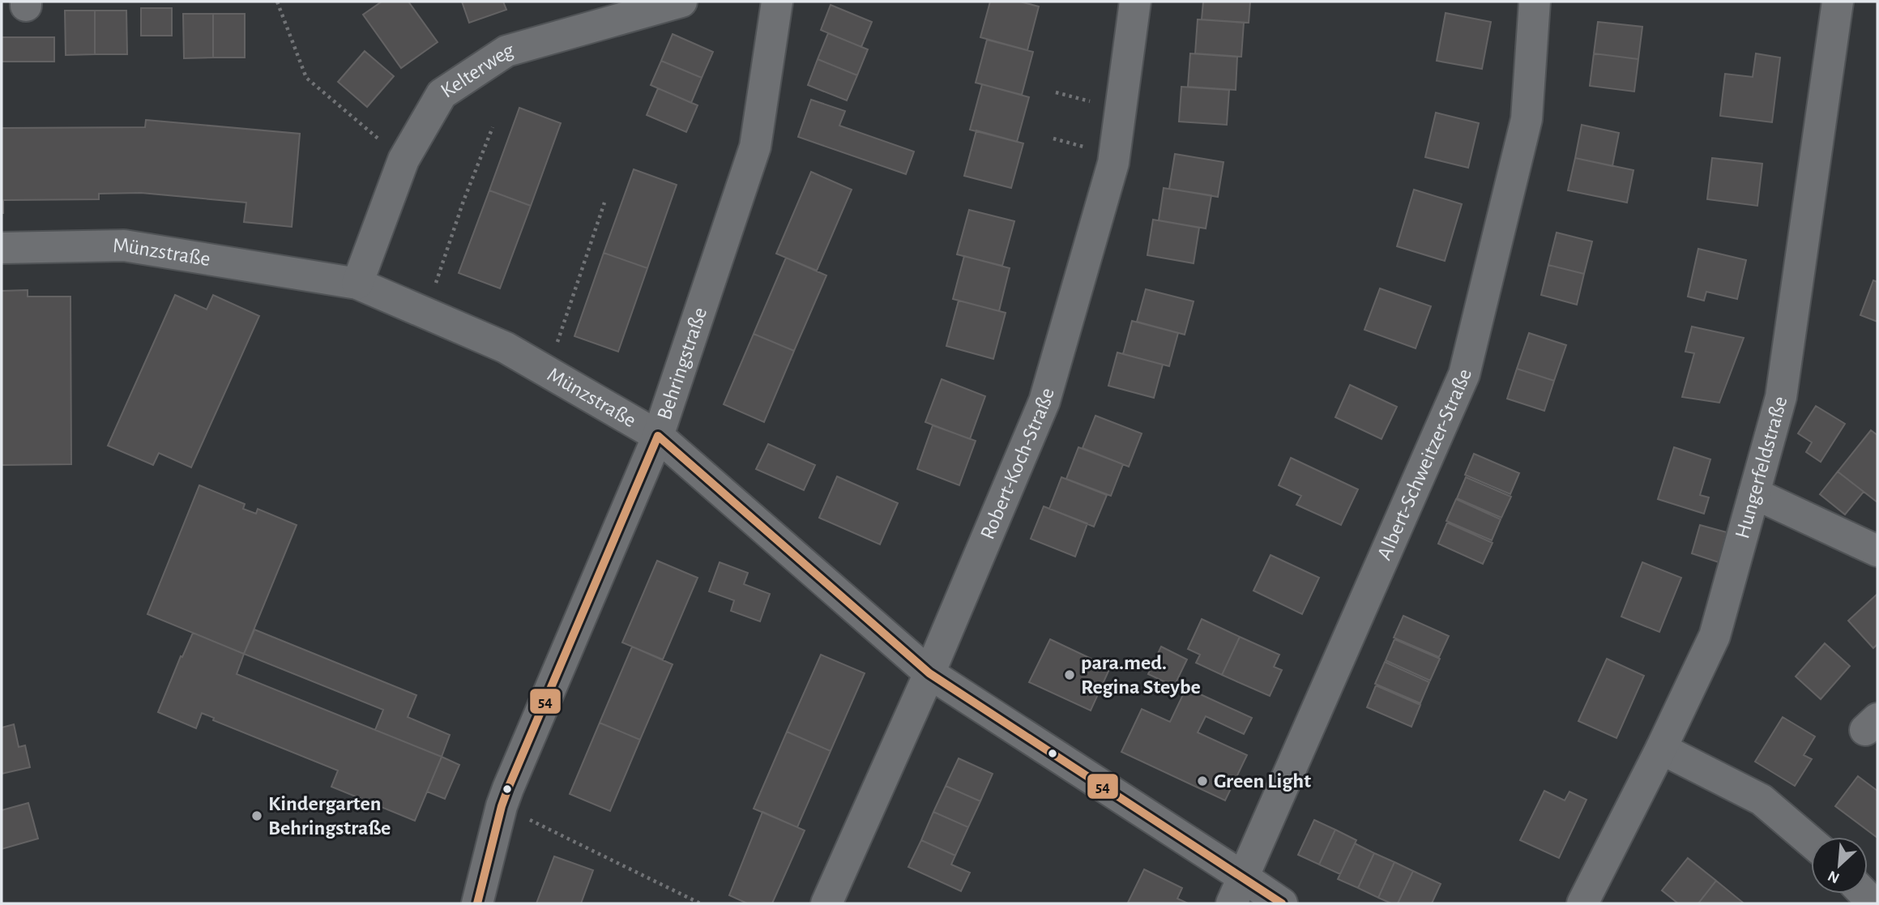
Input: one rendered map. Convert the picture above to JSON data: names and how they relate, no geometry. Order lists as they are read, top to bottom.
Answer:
{
  "streets": {
    "street": [
      "Kelterweg",
      "Münzstraße",
      "Behringstraße",
      "Robert-Koch-Straße",
      "Albert-Schweitzer-Straße",
      "Hungerfeldstraße"
    ]
  },
  "crossings": [
    ["Kelterweg", "Münzstraße"],
    ["Münzstraße", "Behringstraße"],
    ["Münzstraße", "Robert-Koch-Straße"],
    ["Münzstraße", "Albert-Schweitzer-Straße"]
  ],
  "places": ["para.med. Regina Steybe", "Green Light", "Kindergarten Behringstraße"],
  "lines": ["transit line 54"],
  "north": "bottom left"
}
